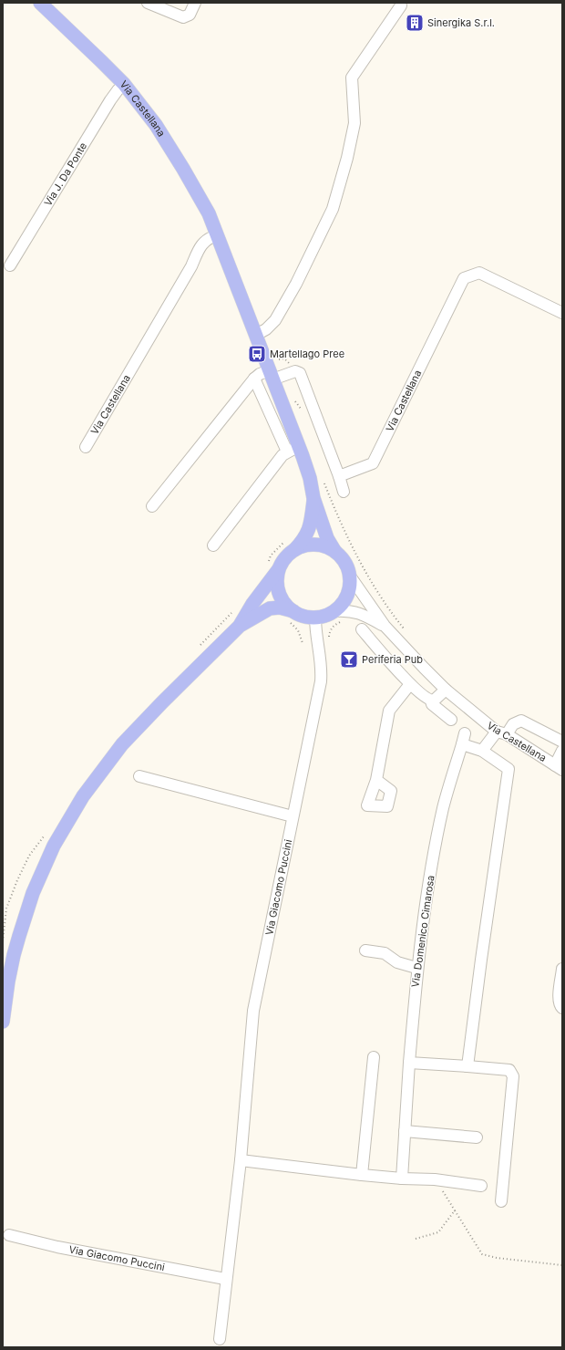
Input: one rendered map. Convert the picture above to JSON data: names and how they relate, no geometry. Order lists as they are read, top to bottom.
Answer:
{
  "streets": {
    "main road": ["Via Castellana"],
    "street": ["Via J. Da Ponte", "Via Giacomo Puccini", "Via Domenico Cimarosa"]
  },
  "crossings": [
    ["Via Castellana", "Via J. Da Ponte"],
    ["Via Castellana", "Via Giacomo Puccini"]
  ],
  "places": {
    "building": ["Sinergika S.r.l."],
    "bus stop": ["Martellago Pree"],
    "bar": ["Periferia Pub"]
  }
}
